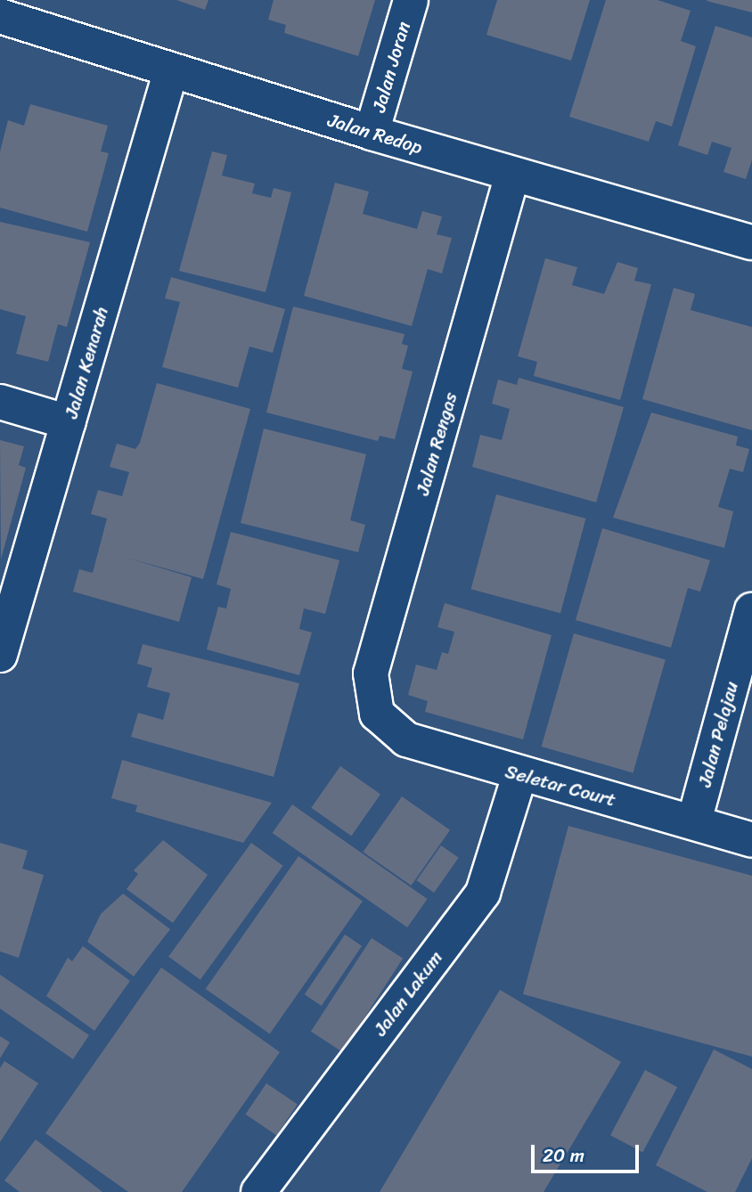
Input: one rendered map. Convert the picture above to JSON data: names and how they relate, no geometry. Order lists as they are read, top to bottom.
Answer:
{
  "streets": {
    "street": [
      "Jalan Joran",
      "Jalan Redop",
      "Jalan Kenarah",
      "Jalan Rengas",
      "Jalan Pelajau",
      "Seletar Court",
      "Jalan Lakum"
    ]
  },
  "crossings": [
    ["Jalan Joran", "Jalan Redop"],
    ["Jalan Redop", "Jalan Kenarah"],
    ["Jalan Redop", "Jalan Rengas"],
    ["Jalan Rengas", "Seletar Court"],
    ["Jalan Pelajau", "Seletar Court"],
    ["Seletar Court", "Jalan Lakum"]
  ],
  "scale_bar": "20 m"
}
